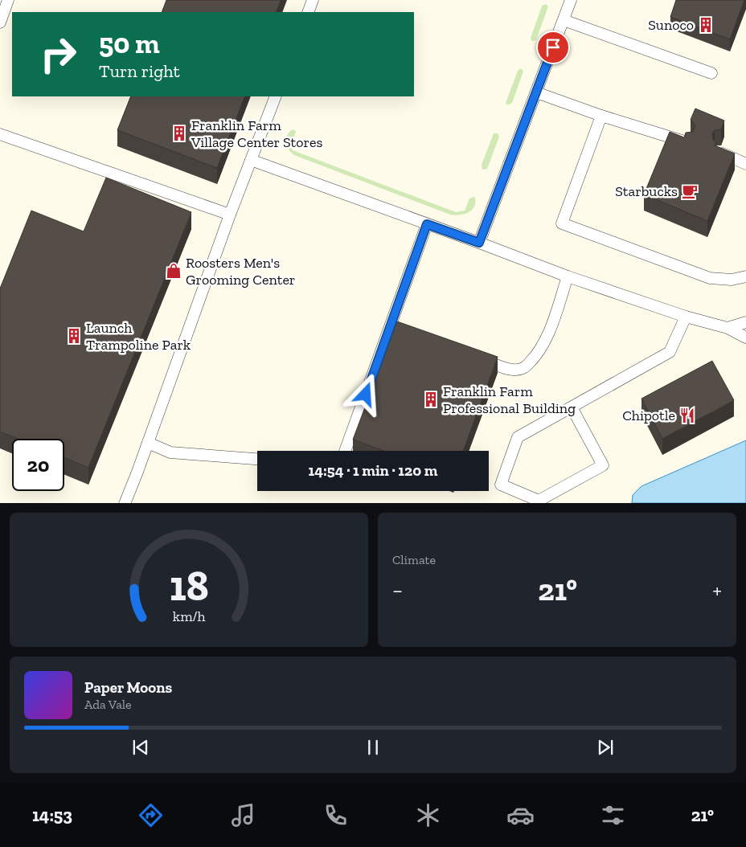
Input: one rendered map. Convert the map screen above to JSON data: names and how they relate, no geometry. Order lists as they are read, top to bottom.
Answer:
{
  "places": {
    "building": [
      "Sunoco",
      "Franklin Farm Village Center Stores",
      "Launch Trampoline Park",
      "Franklin Farm Professional Building"
    ],
    "cafe": ["Starbucks"],
    "shop": ["Roosters Men's Grooming Center"],
    "restaurant": ["Chipotle"]
  },
  "page": {
    "turn": ["50 m", "Turn right"],
    "limit": "20",
    "trip": "14:54 · 1 min · 120 m",
    "tile": "Climate",
    "heat": ["−", "21°", "+"],
    "song": ["Paper Moons", "Ada Vale"],
    "tabs": ["14:53", "21°"],
    "gauge": ["18", "km/h"]
  }
}
